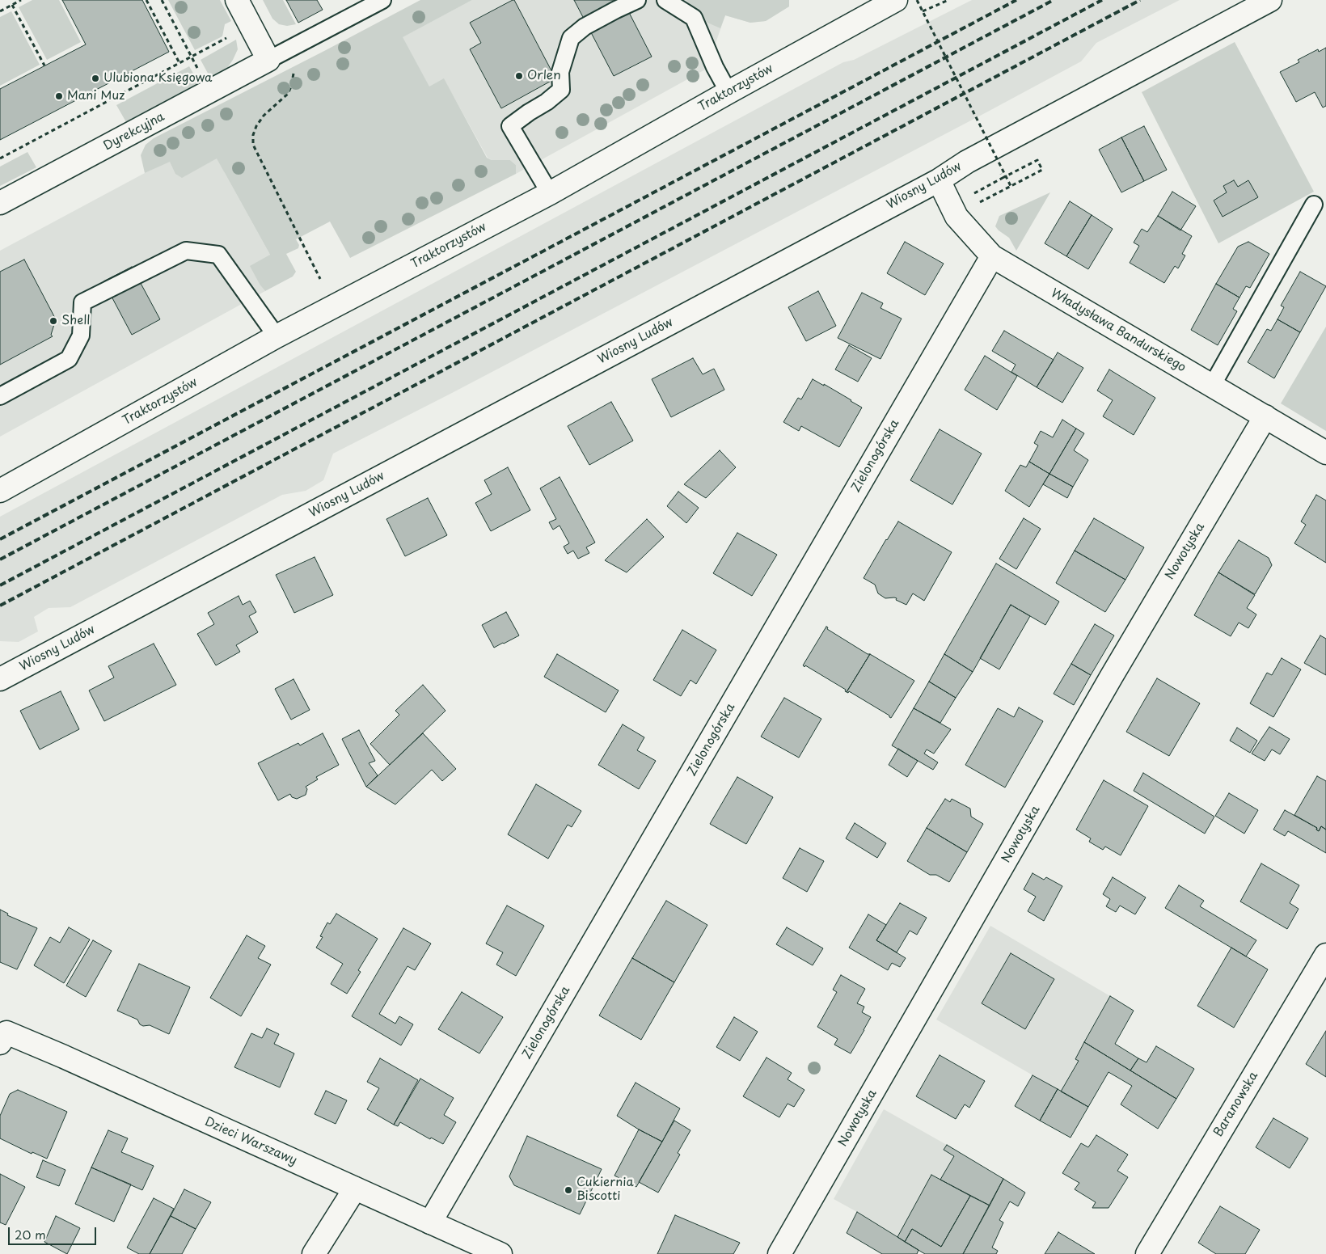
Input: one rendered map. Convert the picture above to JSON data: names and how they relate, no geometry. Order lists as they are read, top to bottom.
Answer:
{
  "streets": {
    "street": [
      "Traktorzystów",
      "Dyrekcyjna",
      "Wiosny Ludów",
      "Władysława Bandurskiego",
      "Zielonogórska",
      "Nowotyska",
      "Baranowska",
      "Dzieci Warszawy"
    ]
  },
  "crossings": [
    ["Wiosny Ludów", "Władysława Bandurskiego"],
    ["Władysława Bandurskiego", "Zielonogórska"],
    ["Władysława Bandurskiego", "Nowotyska"],
    ["Zielonogórska", "Dzieci Warszawy"]
  ],
  "places": [
    "Orlen",
    "Ulubiona Księgowa",
    "Mani Muz",
    "Shell",
    "Cukiernia Biscotti"
  ],
  "scale_bar": "20 m"
}
